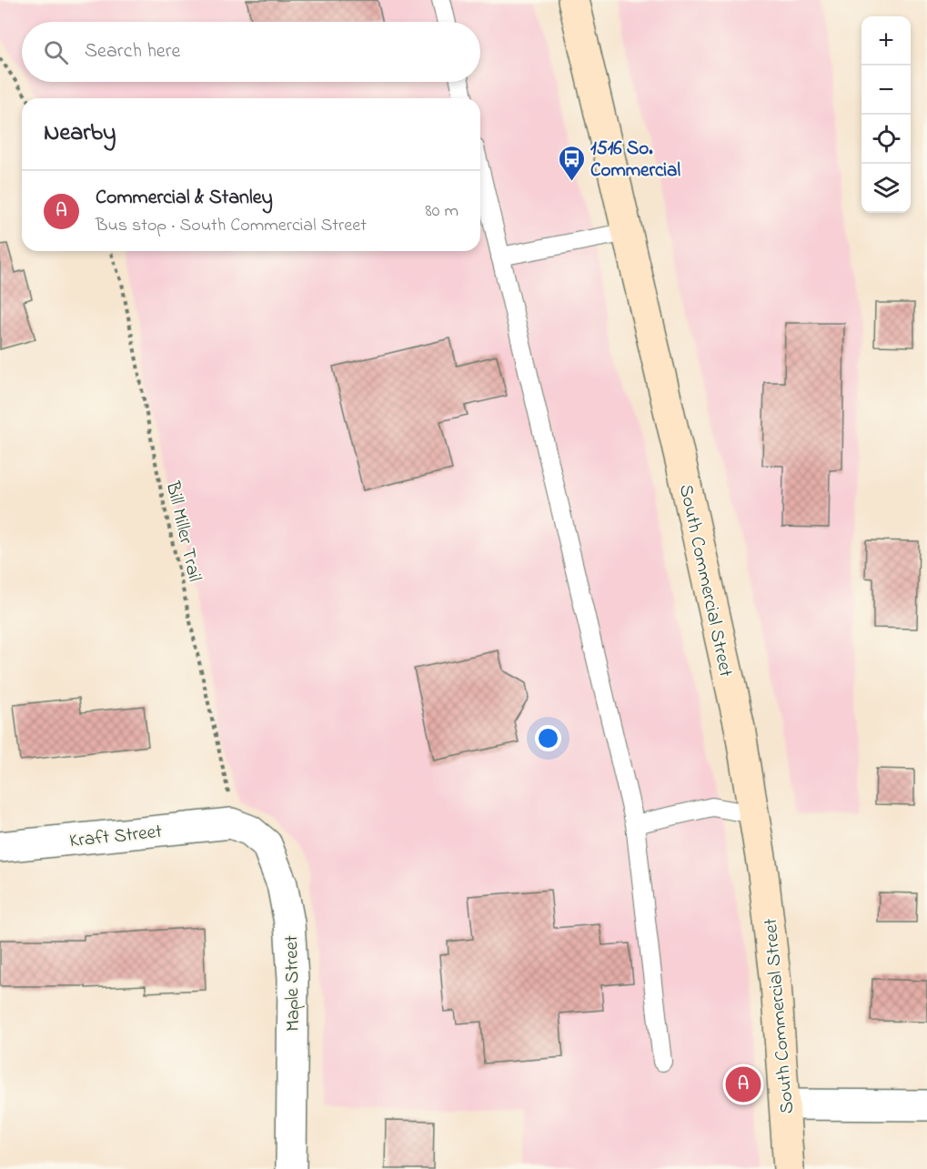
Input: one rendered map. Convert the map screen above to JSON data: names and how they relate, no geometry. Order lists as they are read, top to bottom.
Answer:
{
  "streets": {
    "main road": ["South Commercial Street"],
    "street": ["Kraft Street", "Maple Street"],
    "path": ["Bill Miller Trail"]
  },
  "crossings": [
    ["Bill Miller Trail", "Kraft Street"],
    ["Bill Miller Trail", "Maple Street"],
    ["Kraft Street", "Maple Street"]
  ],
  "places": {
    "bus stop": ["1516 So. Commercial"]
  },
  "page": {
    "map_buttons": ["+", "−"],
    "search": "Search here",
    "heading": "Nearby",
    "list": [
      {
        "mark": "A",
        "name": "Commercial & Stanley",
        "note": "Bus stop · South Commercial Street",
        "value": "80 m"
      }
    ],
    "pins": "A"
  }
}
